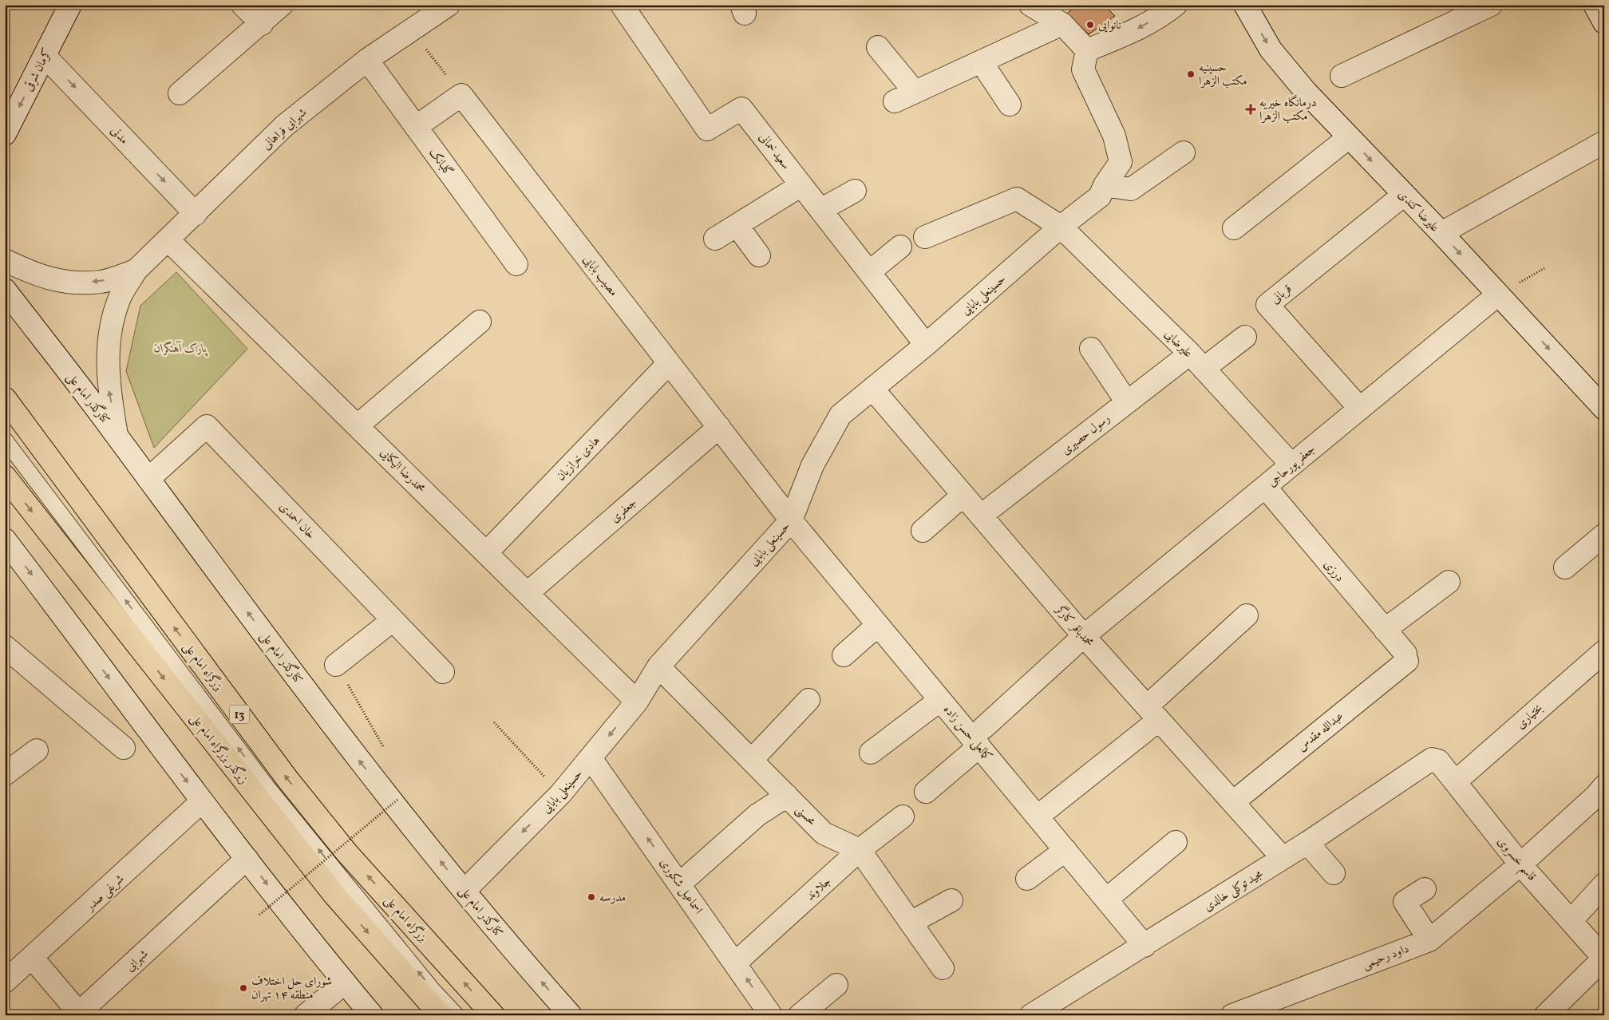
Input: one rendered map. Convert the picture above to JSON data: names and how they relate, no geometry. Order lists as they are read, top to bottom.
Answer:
{
  "streets": {
    "highway": ["بزرگراه امام علی", "13", "زیرگذر بزرگراه امام علی"],
    "street": [
      "کرمان شرقی",
      "شهرابی فراهانی",
      "مدنی",
      "سعید خمانی",
      "گلبانک",
      "علیرضا کندی",
      "مصیب بابایی",
      "قربانی",
      "حسینعلی بابایی",
      "علیرضایی",
      "کنارگذر امام علی",
      "رسول حصیری",
      "هادی خرازیان",
      "جعفر پورحاجی",
      "محمدرضا الیکایی",
      "جعفری",
      "خان احمدی",
      "درزی",
      "محمدباقر کارگر",
      "بختیاری",
      "عبدالله مقدس",
      "کمالعلی حسن زاده",
      "محسنی",
      "قاسم خسروی",
      "اسماعیل شکوری",
      "جلاوند",
      "مجید توکلی خالدی",
      "شریفی صدر",
      "داود رحیمی",
      "شهرابی"
    ]
  },
  "crossings": [
    ["کرمان شرقی", "مدنی"],
    ["شهرابی فراهانی", "مدنی"],
    ["شهرابی فراهانی", "گلبانک"],
    ["شهرابی فراهانی", "کنارگذر امام علی"],
    ["شهرابی فراهانی", "محمدرضا الیکایی"],
    ["سعید خمانی", "حسینعلی بابایی"],
    ["علیرضا کندی", "قربانی"],
    ["علیرضا کندی", "جعفر پورحاجی"],
    ["مصیب بابایی", "حسینعلی بابایی"],
    ["مصیب بابایی", "هادی خرازیان"],
    ["مصیب بابایی", "جعفری"],
    ["مصیب بابایی", "کمالعلی حسن زاده"],
    ["قربانی", "جعفر پورحاجی"],
    ["حسینعلی بابایی", "علیرضایی"],
    ["حسینعلی بابایی", "کنارگذر امام علی"],
    ["حسینعلی بابایی", "محمدرضا الیکایی"],
    ["حسینعلی بابایی", "محمدباقر کارگر"],
    ["حسینعلی بابایی", "کمالعلی حسن زاده"],
    ["حسینعلی بابایی", "محسنی"],
    ["حسینعلی بابایی", "اسماعیل شکوری"],
    ["علیرضایی", "رسول حصیری"],
    ["علیرضایی", "جعفر پورحاجی"],
    ["کنارگذر امام علی", "خان احمدی"],
    ["رسول حصیری", "محمدباقر کارگر"],
    ["هادی خرازیان", "محمدرضا الیکایی"],
    ["جعفر پورحاجی", "درزی"],
    ["جعفر پورحاجی", "محمدباقر کارگر"],
    ["جعفر پورحاجی", "کمالعلی حسن زاده"],
    ["محمدرضا الیکایی", "جعفری"],
    ["درزی", "عبدالله مقدس"],
    ["محمدباقر کارگر", "عبدالله مقدس"],
    ["محمدباقر کارگر", "مجید توکلی خالدی"],
    ["بختیاری", "قاسم خسروی"],
    ["کمالعلی حسن زاده", "مجید توکلی خالدی"],
    ["محسنی", "جلاوند"],
    ["قاسم خسروی", "مجید توکلی خالدی"],
    ["قاسم خسروی", "داود رحیمی"],
    ["اسماعیل شکوری", "جلاوند"],
    ["شریفی صدر", "شهرابی"]
  ],
  "one_way": [
    "کرمان شرقی",
    "مدنی",
    "علیرضا کندی",
    "بزرگراه امام علی",
    "زیرگذر بزرگراه امام علی",
    "اسماعیل شکوری"
  ],
  "parks": ["پارک آهنگران"],
  "places": {
    "other": [
      "نانوایی",
      "حسینیه مکتب الزهرا",
      "مدرسه",
      "شورای حل اختلاف منطقه ۱۴ تهران"
    ],
    "health": ["درمانگاه خیریه مکتب الزهرا"]
  }
}
